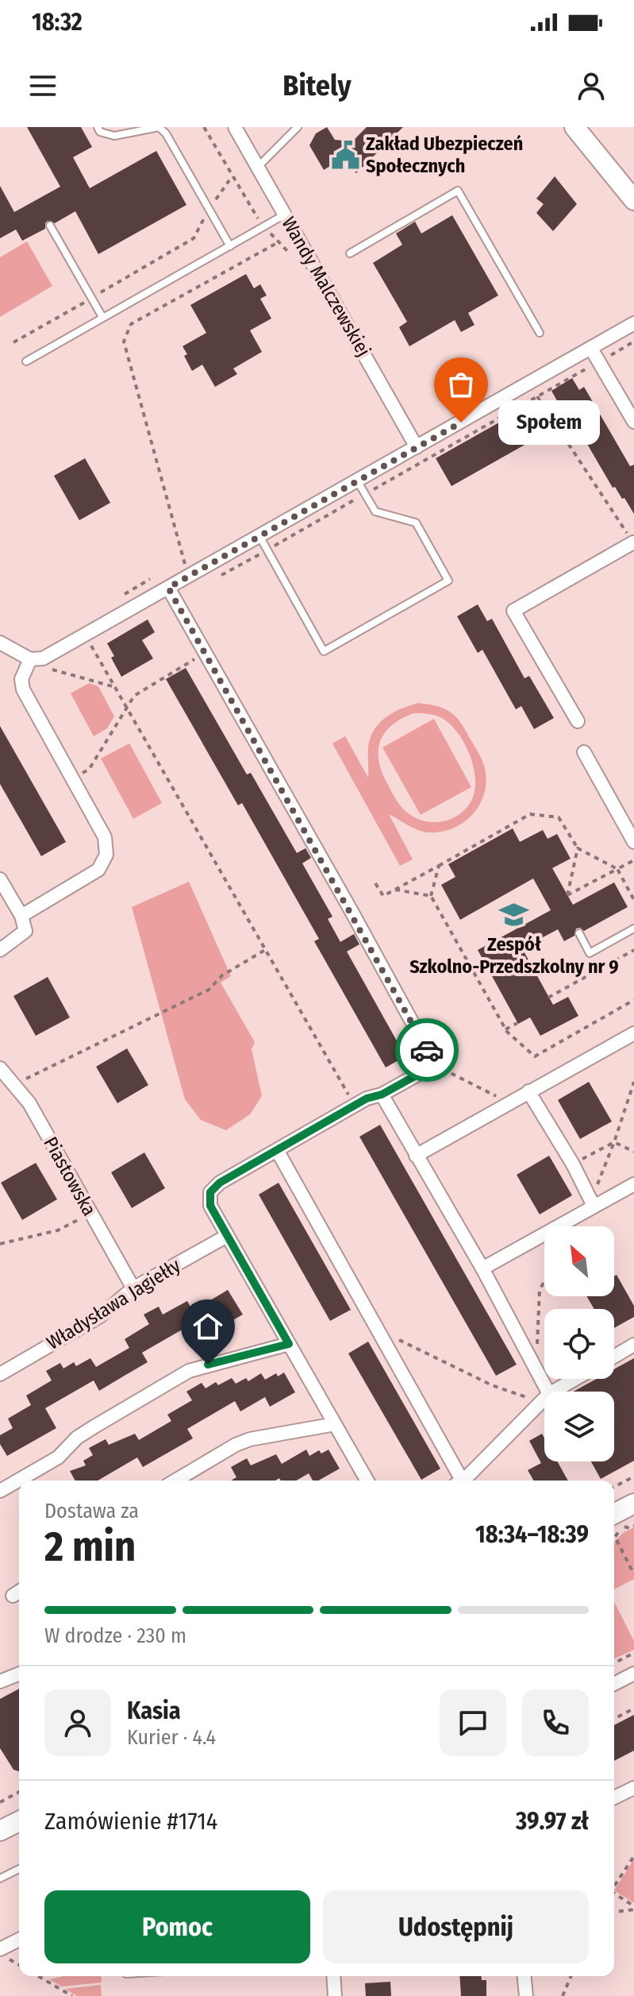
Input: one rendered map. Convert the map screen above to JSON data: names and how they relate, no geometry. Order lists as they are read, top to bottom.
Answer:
{
  "streets": {
    "street": ["Wandy Malczewskiej", "Piastowska", "Władysława Jagiełły"]
  },
  "crossings": [
    ["Piastowska", "Władysława Jagiełły"]
  ],
  "places": {
    "public building": ["Zakład Ubezpieczeń Społecznych"],
    "other": ["Społem"],
    "school or university": ["Zespół Szkolno-Przedszkolny nr 9"]
  },
  "north": "top left",
  "page": {
    "status": "18:32",
    "header": "Bitely",
    "bubble": "Społem",
    "heading": ["2 min", "Dostawa za", "18:34–18:39"],
    "panel": [
      "Kasia",
      "Kurier · 4.4",
      "Zamówienie #1714",
      "39.97 zł"
    ],
    "bar": "W drodze · 230 m",
    "buttons": ["Pomoc", "Udostępnij"]
  }
}
